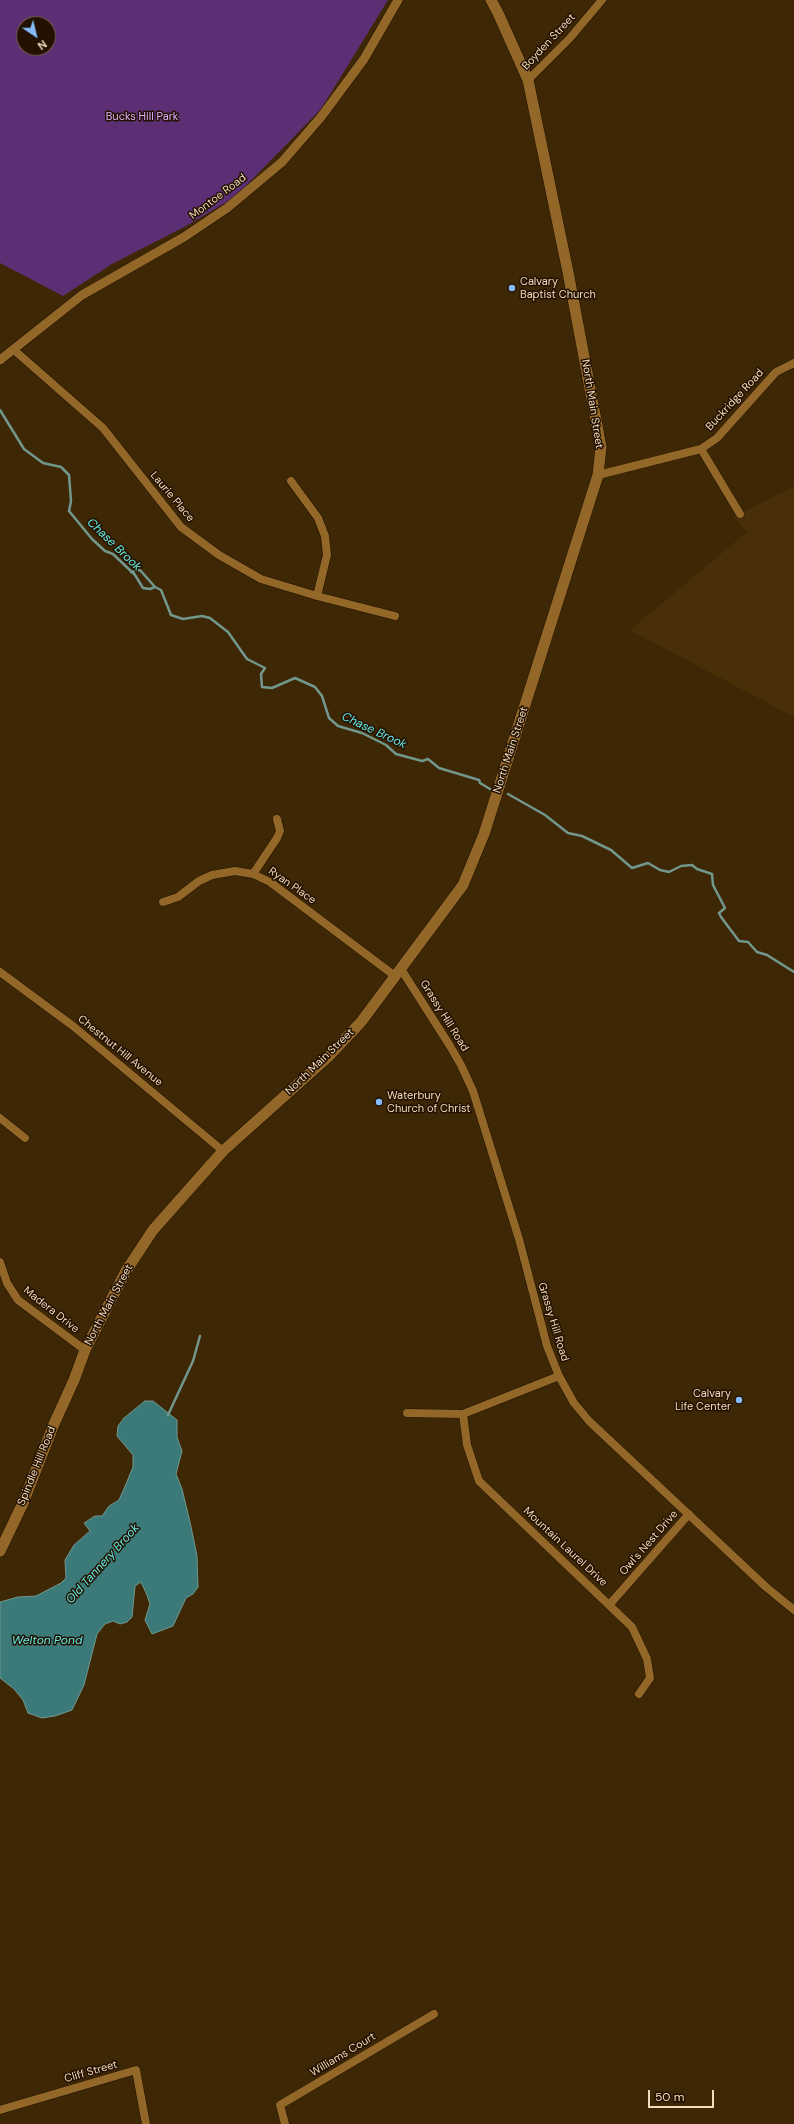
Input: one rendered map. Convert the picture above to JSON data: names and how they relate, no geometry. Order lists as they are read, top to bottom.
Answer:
{
  "streets": {
    "main road": ["North Main Street", "Spindle Hill Road"],
    "street": [
      "Boyden Street",
      "Montoe Road",
      "Buckridge Road",
      "Laurie Place",
      "Ryan Place",
      "Grassy Hill Road",
      "Chestnut Hill Avenue",
      "Madera Drive",
      "Owl's Nest Drive",
      "Mountain Laurel Drive",
      "Williams Court",
      "Cliff Street"
    ]
  },
  "crossings": [
    ["Boyden Street", "North Main Street"],
    ["Montoe Road", "Laurie Place"],
    ["Buckridge Road", "North Main Street"],
    ["North Main Street", "Ryan Place"],
    ["North Main Street", "Grassy Hill Road"],
    ["North Main Street", "Chestnut Hill Avenue"],
    ["North Main Street", "Madera Drive"],
    ["North Main Street", "Spindle Hill Road"],
    ["Ryan Place", "Grassy Hill Road"],
    ["Grassy Hill Road", "Owl's Nest Drive"],
    ["Owl's Nest Drive", "Mountain Laurel Drive"]
  ],
  "water": ["Chase Brook", "Old Tannery Brook", "Welton Pond"],
  "parks": ["Bucks Hill Park"],
  "places": ["Calvary Baptist Church", "Waterbury Church of Christ", "Calvary Life Center"],
  "scale_bar": "50 m",
  "north": "bottom right"
}
